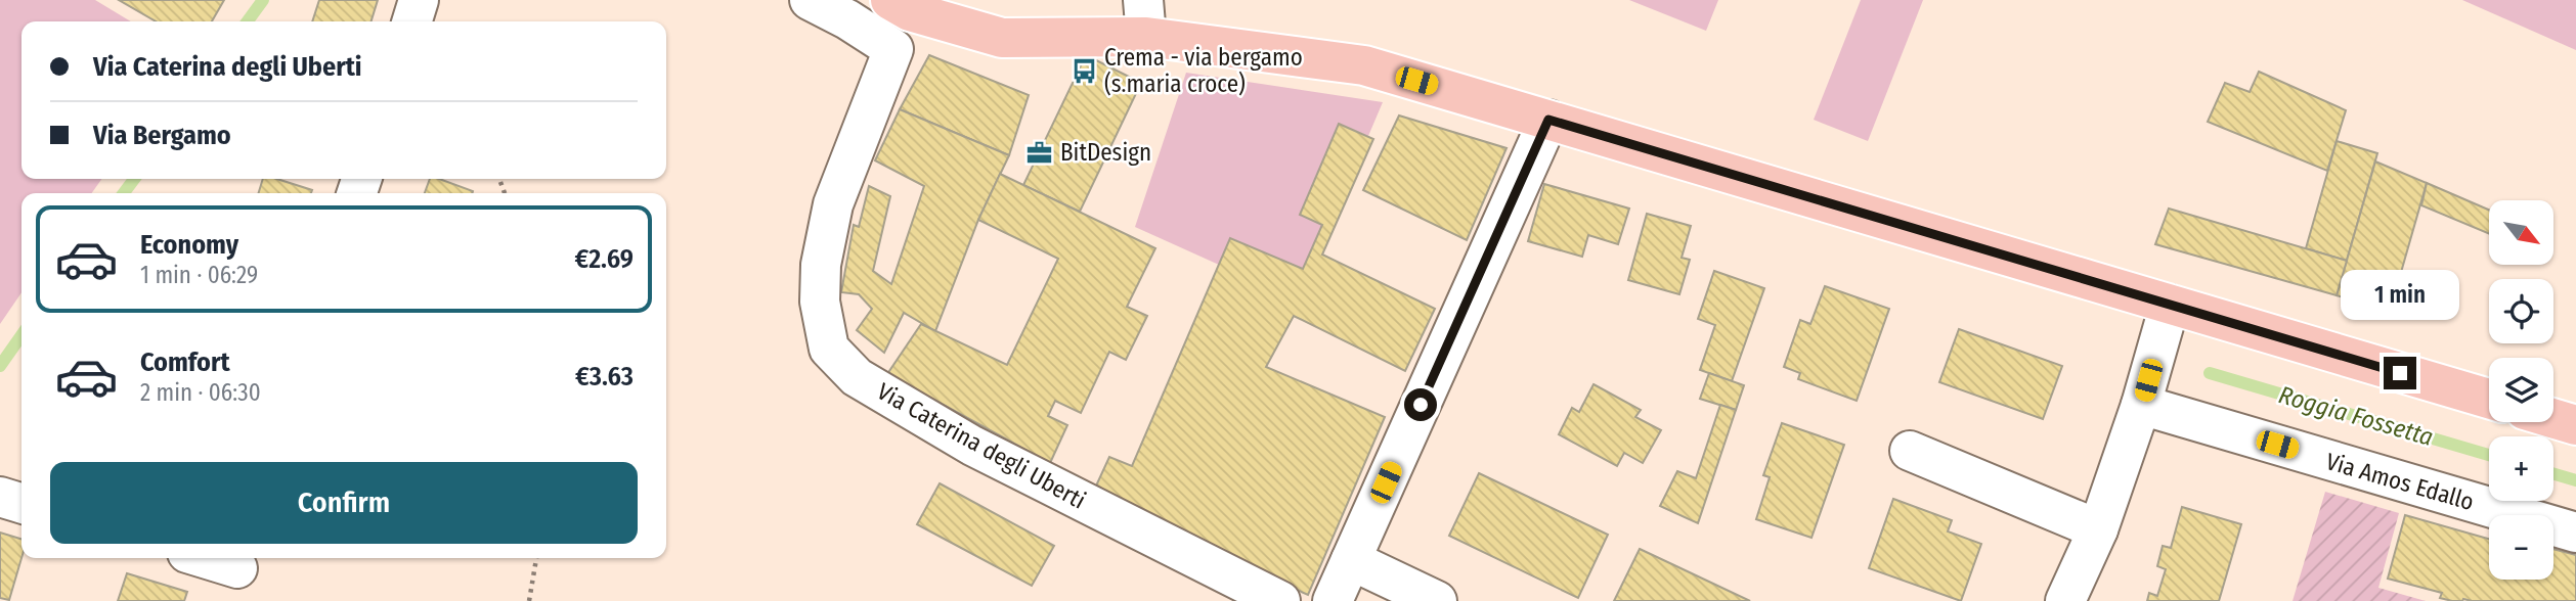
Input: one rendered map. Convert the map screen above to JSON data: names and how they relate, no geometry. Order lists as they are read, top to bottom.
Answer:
{
  "streets": {
    "street": ["Via Caterina degli Uberti", "Via Amos Edallo"]
  },
  "water": ["Roggia Fossetta"],
  "places": {
    "bus stop": ["Crema - via bergamo (s.maria croce)"],
    "office": ["BitDesign"]
  },
  "north": "bottom right",
  "page": {
    "banner": ["Via Caterina degli Uberti", "Via Bergamo"],
    "map_buttons": ["+", "−"],
    "list": [
      {
        "name": "Economy",
        "note": "1 min · 06:29",
        "value": "€2.69"
      },
      {
        "name": "Comfort",
        "note": "2 min · 06:30",
        "value": "€3.63"
      }
    ],
    "bubble": "1 min",
    "buttons": "Confirm"
  }
}
